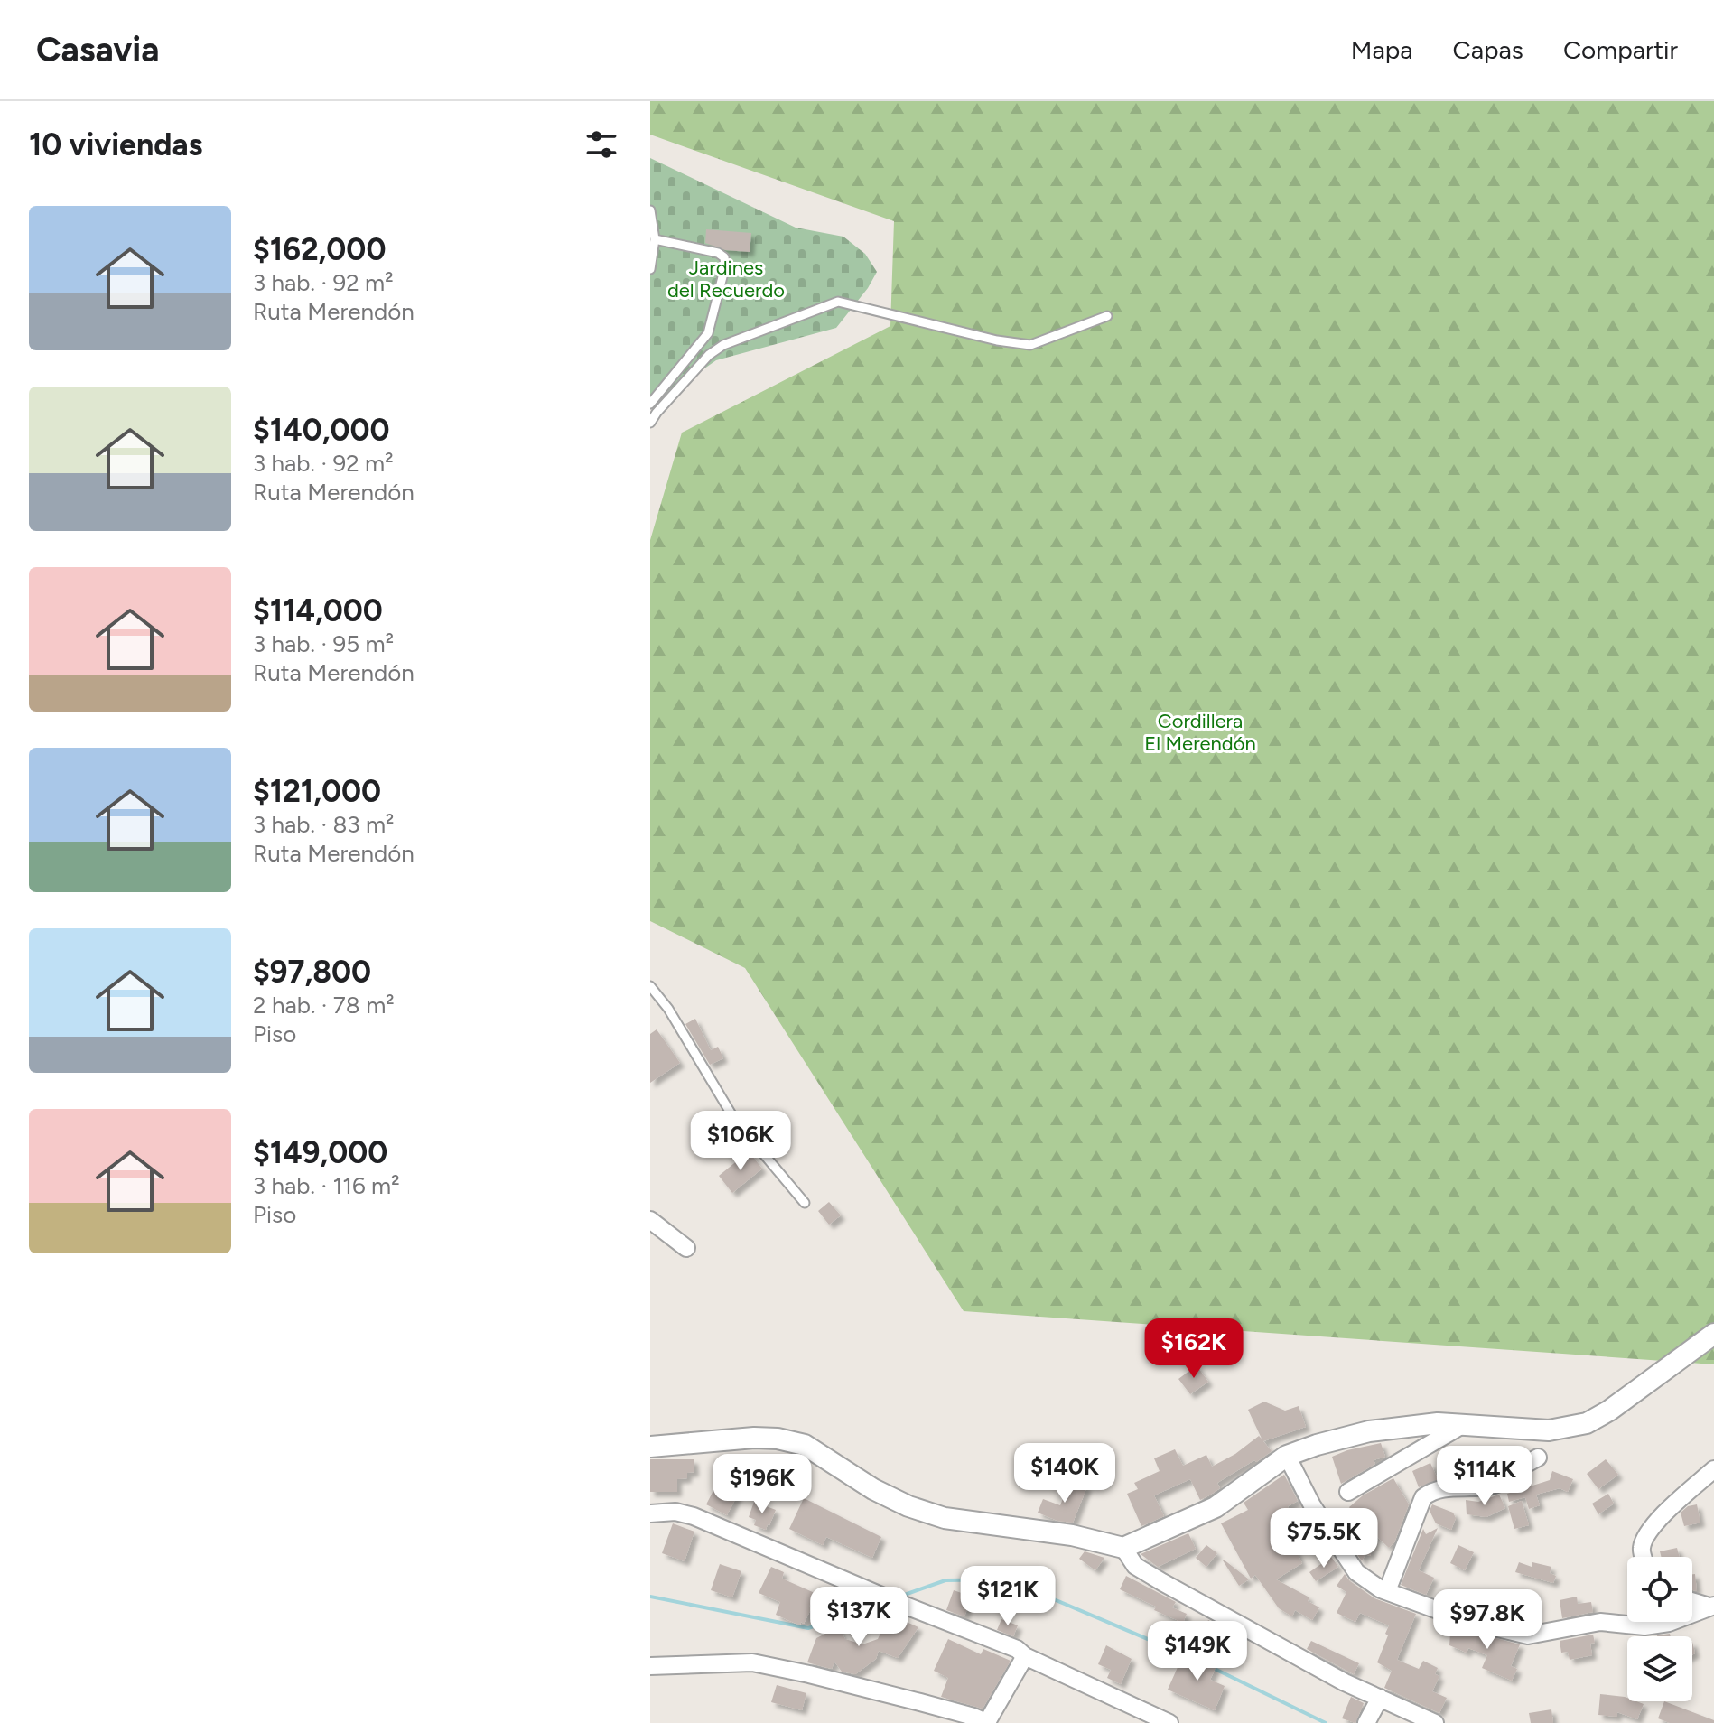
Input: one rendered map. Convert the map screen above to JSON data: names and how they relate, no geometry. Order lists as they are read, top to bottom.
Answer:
{
  "parks": ["Jardines del Recuerdo", "Cordillera El Merendón"],
  "page": {
    "header": "Casavia",
    "nav": ["Mapa", "Capas", "Compartir"],
    "heading": "10 viviendas",
    "list": [
      {
        "name": "$162,000",
        "note": "3 hab. · 92 m² · Ruta Merendón"
      },
      {
        "name": "$140,000",
        "note": "3 hab. · 92 m² · Ruta Merendón"
      },
      {
        "name": "$114,000",
        "note": "3 hab. · 95 m² · Ruta Merendón"
      },
      {
        "name": "$121,000",
        "note": "3 hab. · 83 m² · Ruta Merendón"
      },
      {
        "name": "$97,800",
        "note": "2 hab. · 78 m² · Piso"
      },
      {
        "name": "$149,000",
        "note": "3 hab. · 116 m² · Piso"
      }
    ],
    "price": [
      "$106K",
      "$162K",
      "$140K",
      "$114K",
      "$196K",
      "$75.5K",
      "$121K",
      "$137K",
      "$97.8K",
      "$149K"
    ]
  }
}
